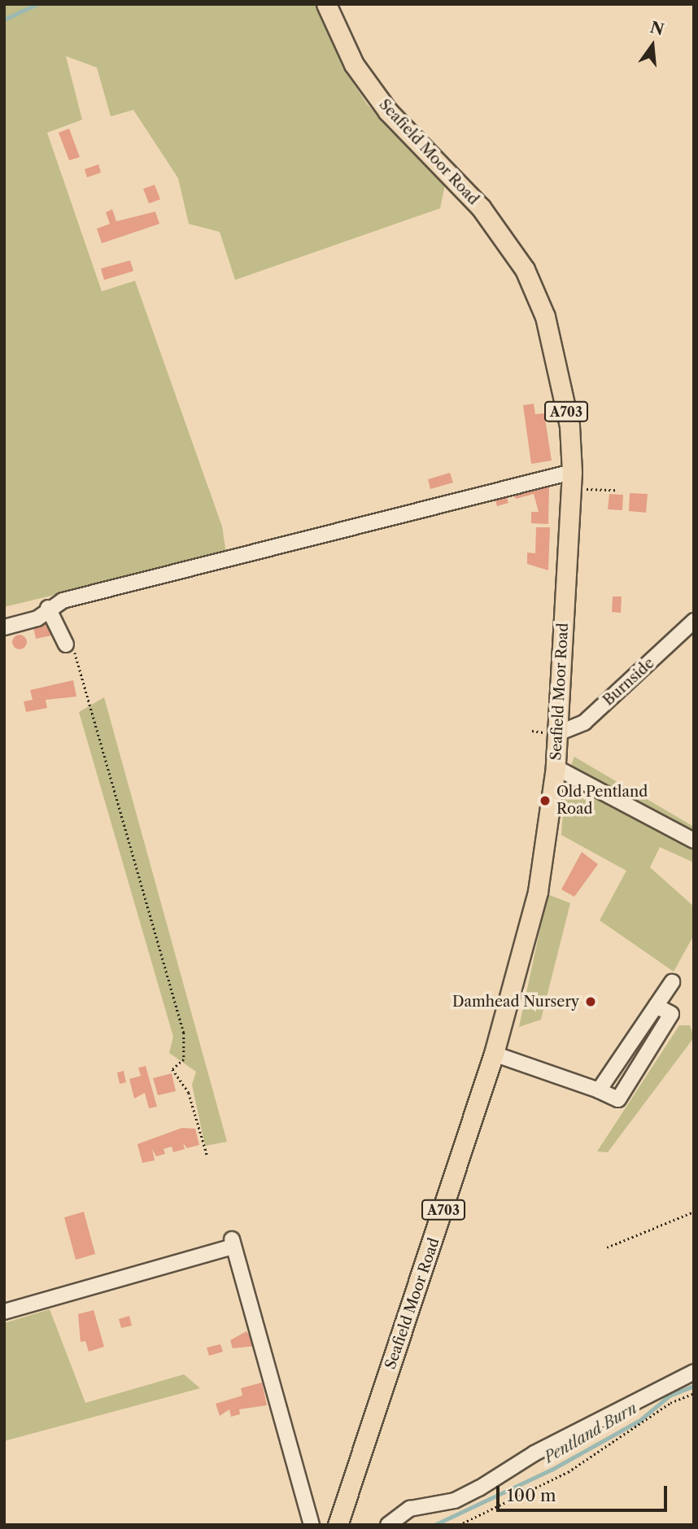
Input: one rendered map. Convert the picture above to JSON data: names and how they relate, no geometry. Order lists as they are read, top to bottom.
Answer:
{
  "streets": {
    "main road": ["Seafield Moor Road", "A703"],
    "street": ["Burnside"]
  },
  "crossings": [
    ["Seafield Moor Road", "Burnside"]
  ],
  "water": ["Pentland Burn"],
  "places": ["Old Pentland Road", "Damhead Nursery"],
  "scale_bar": "100 m",
  "north": "top"
}
